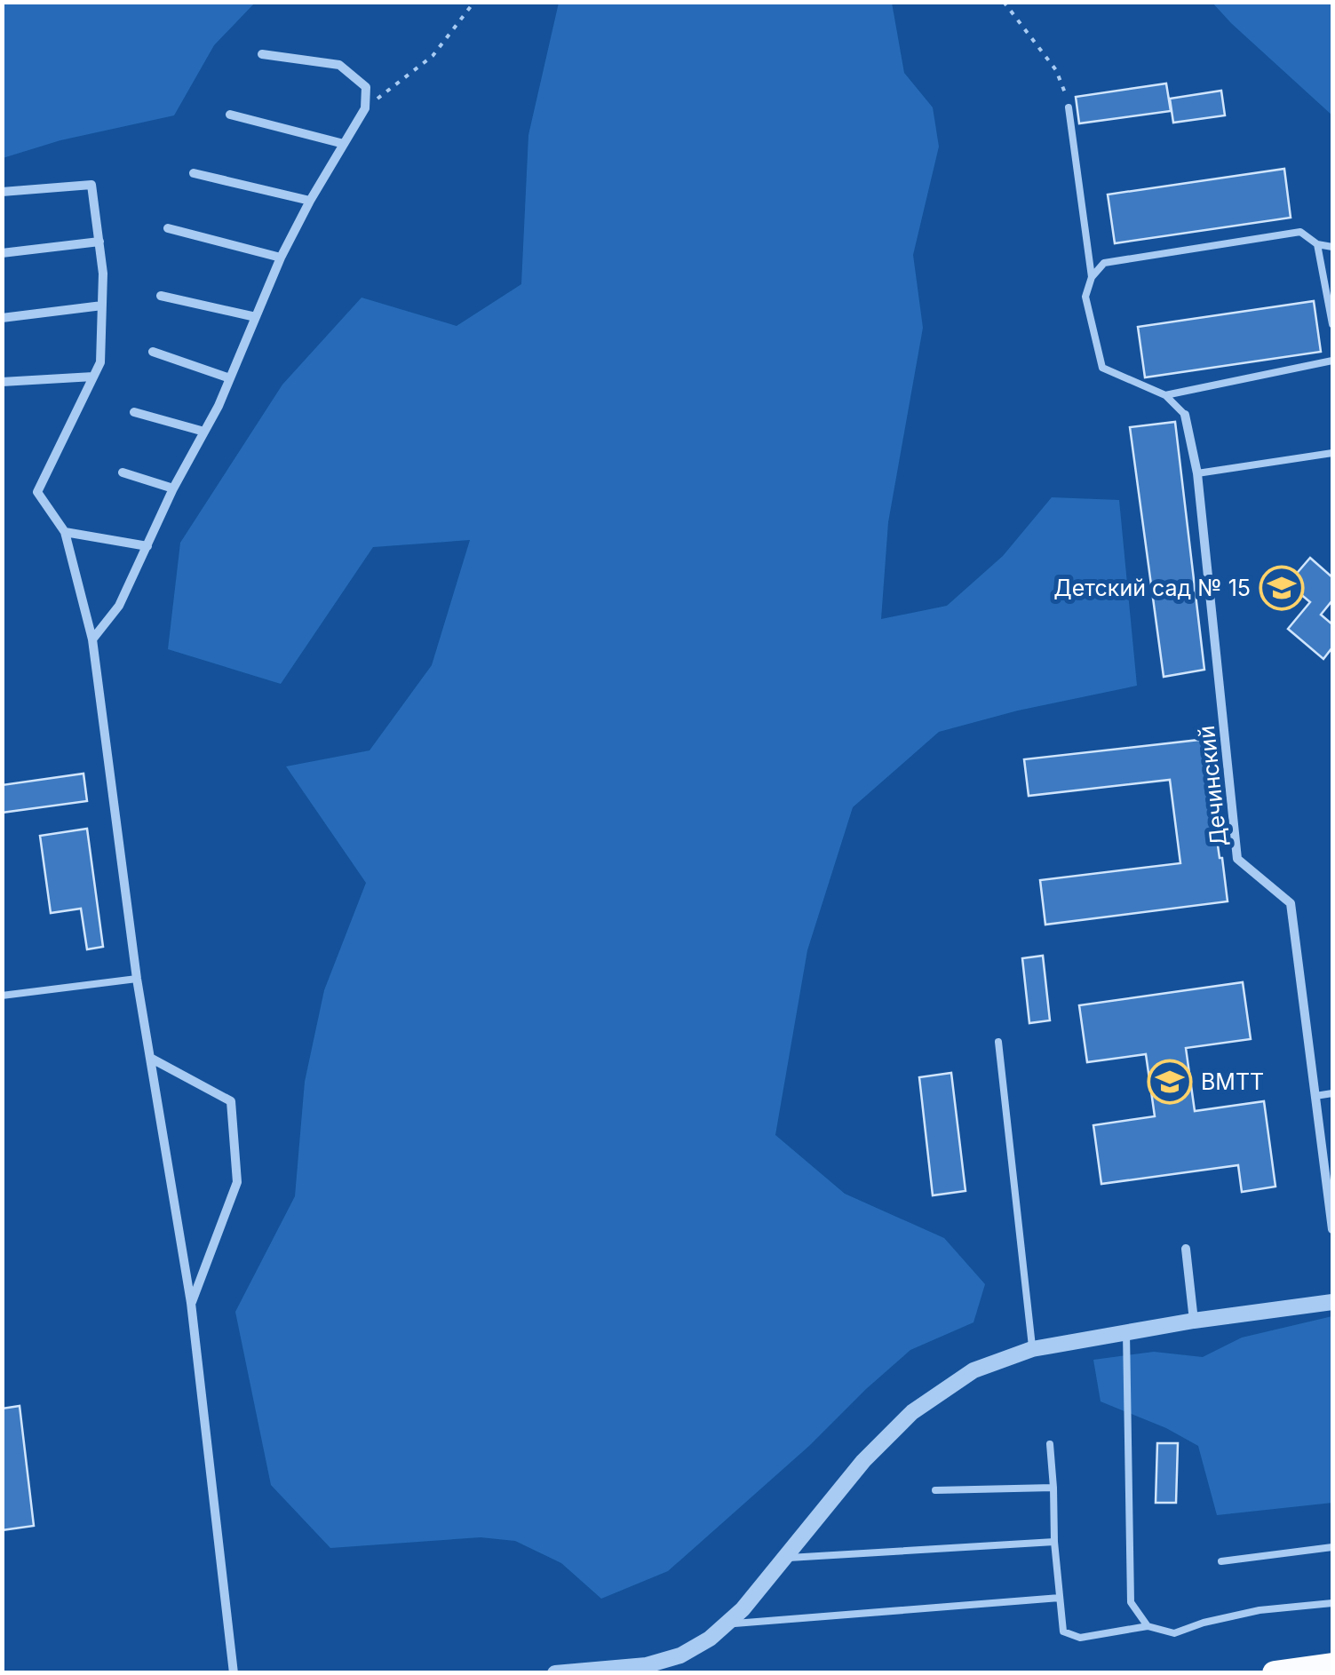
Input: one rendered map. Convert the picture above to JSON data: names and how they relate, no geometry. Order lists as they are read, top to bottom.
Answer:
{
  "streets": {
    "street": ["Дечинский"]
  },
  "places": {
    "school or university": ["Детский сад № 15", "ВМТТ"]
  }
}
